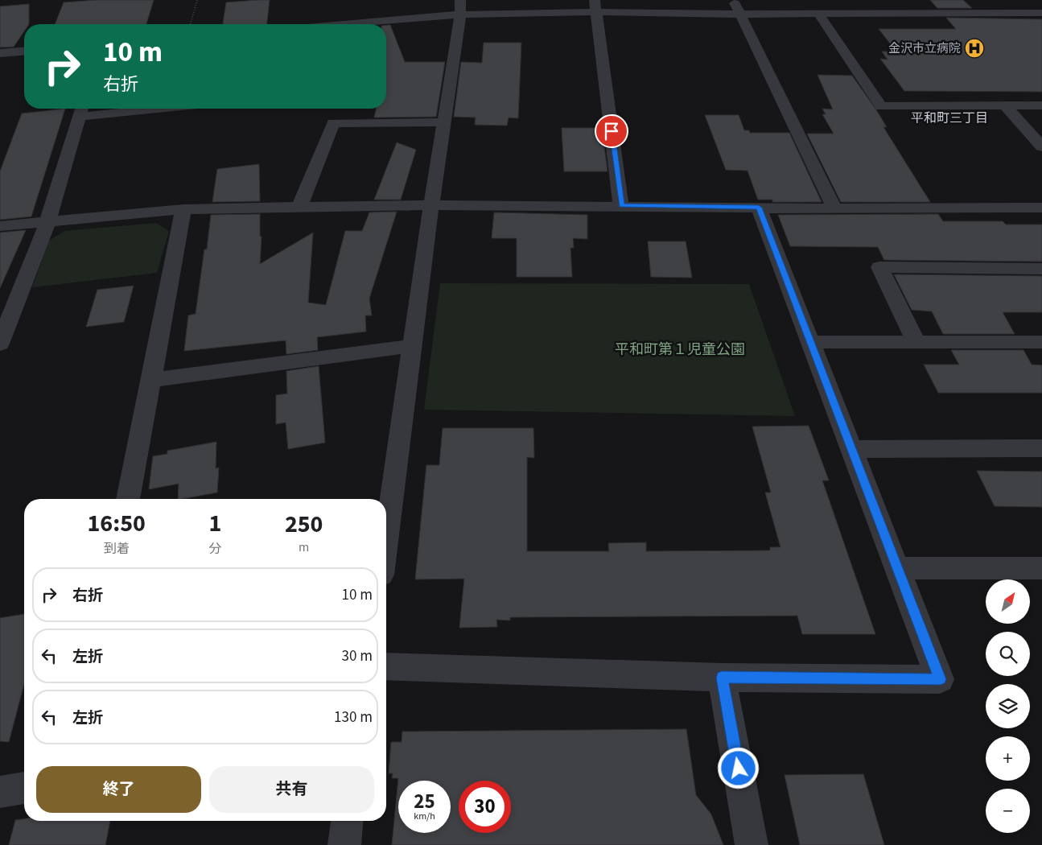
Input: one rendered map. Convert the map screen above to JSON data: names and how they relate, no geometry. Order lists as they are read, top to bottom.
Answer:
{
  "districts": ["平和町三丁目"],
  "parks": ["平和町第１児童公園"],
  "places": {
    "hospital": ["金沢市立病院"]
  },
  "north": "top right",
  "page": {
    "turn": ["10 m", "右折"],
    "eta": [
      "16:50",
      "到着",
      "1",
      "分",
      "250",
      "m"
    ],
    "list": [
      {
        "name": "右折",
        "value": "10 m"
      },
      {
        "name": "左折",
        "value": "30 m"
      },
      {
        "name": "左折",
        "value": "130 m"
      }
    ],
    "map_buttons": ["+", "−"],
    "buttons": ["終了", "共有"],
    "speed": "25 km/h",
    "limit": "30"
  }
}
